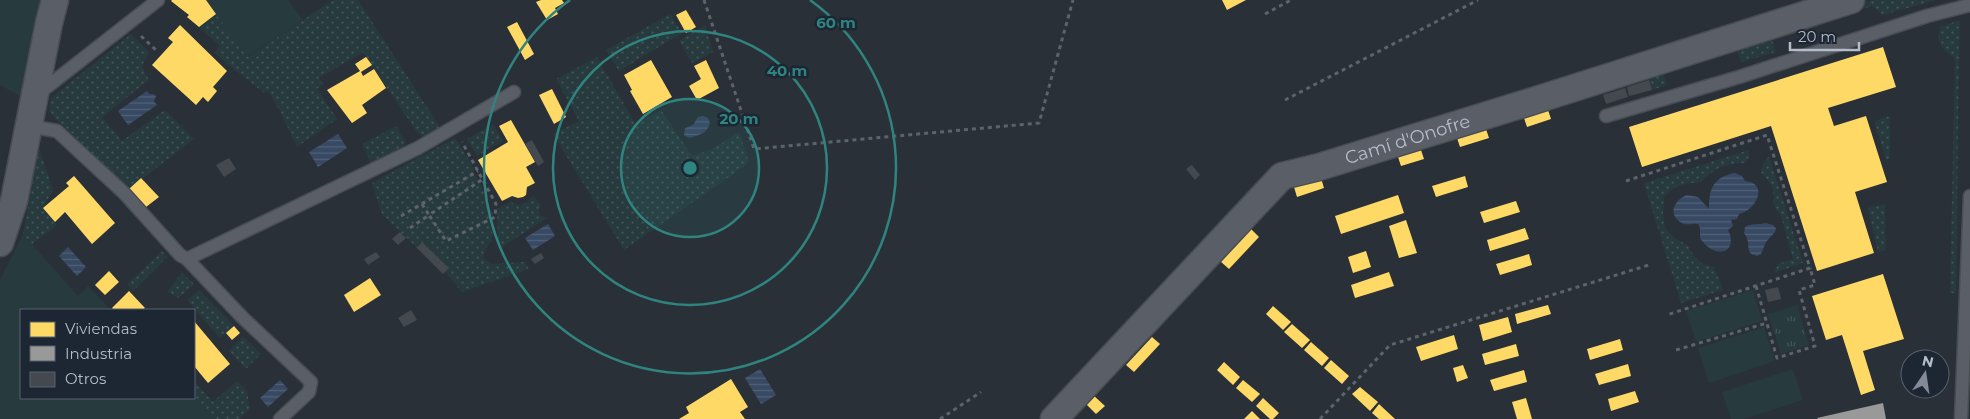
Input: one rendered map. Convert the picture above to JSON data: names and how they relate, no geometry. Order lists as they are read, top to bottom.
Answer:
{
  "streets": {
    "street": ["Camí d'Onofre"]
  },
  "legend": ["Viviendas", "Industria", "Otros"],
  "scale_bar": "20 m",
  "north": "top",
  "rings": ["60 m", "40 m", "20 m"]
}
